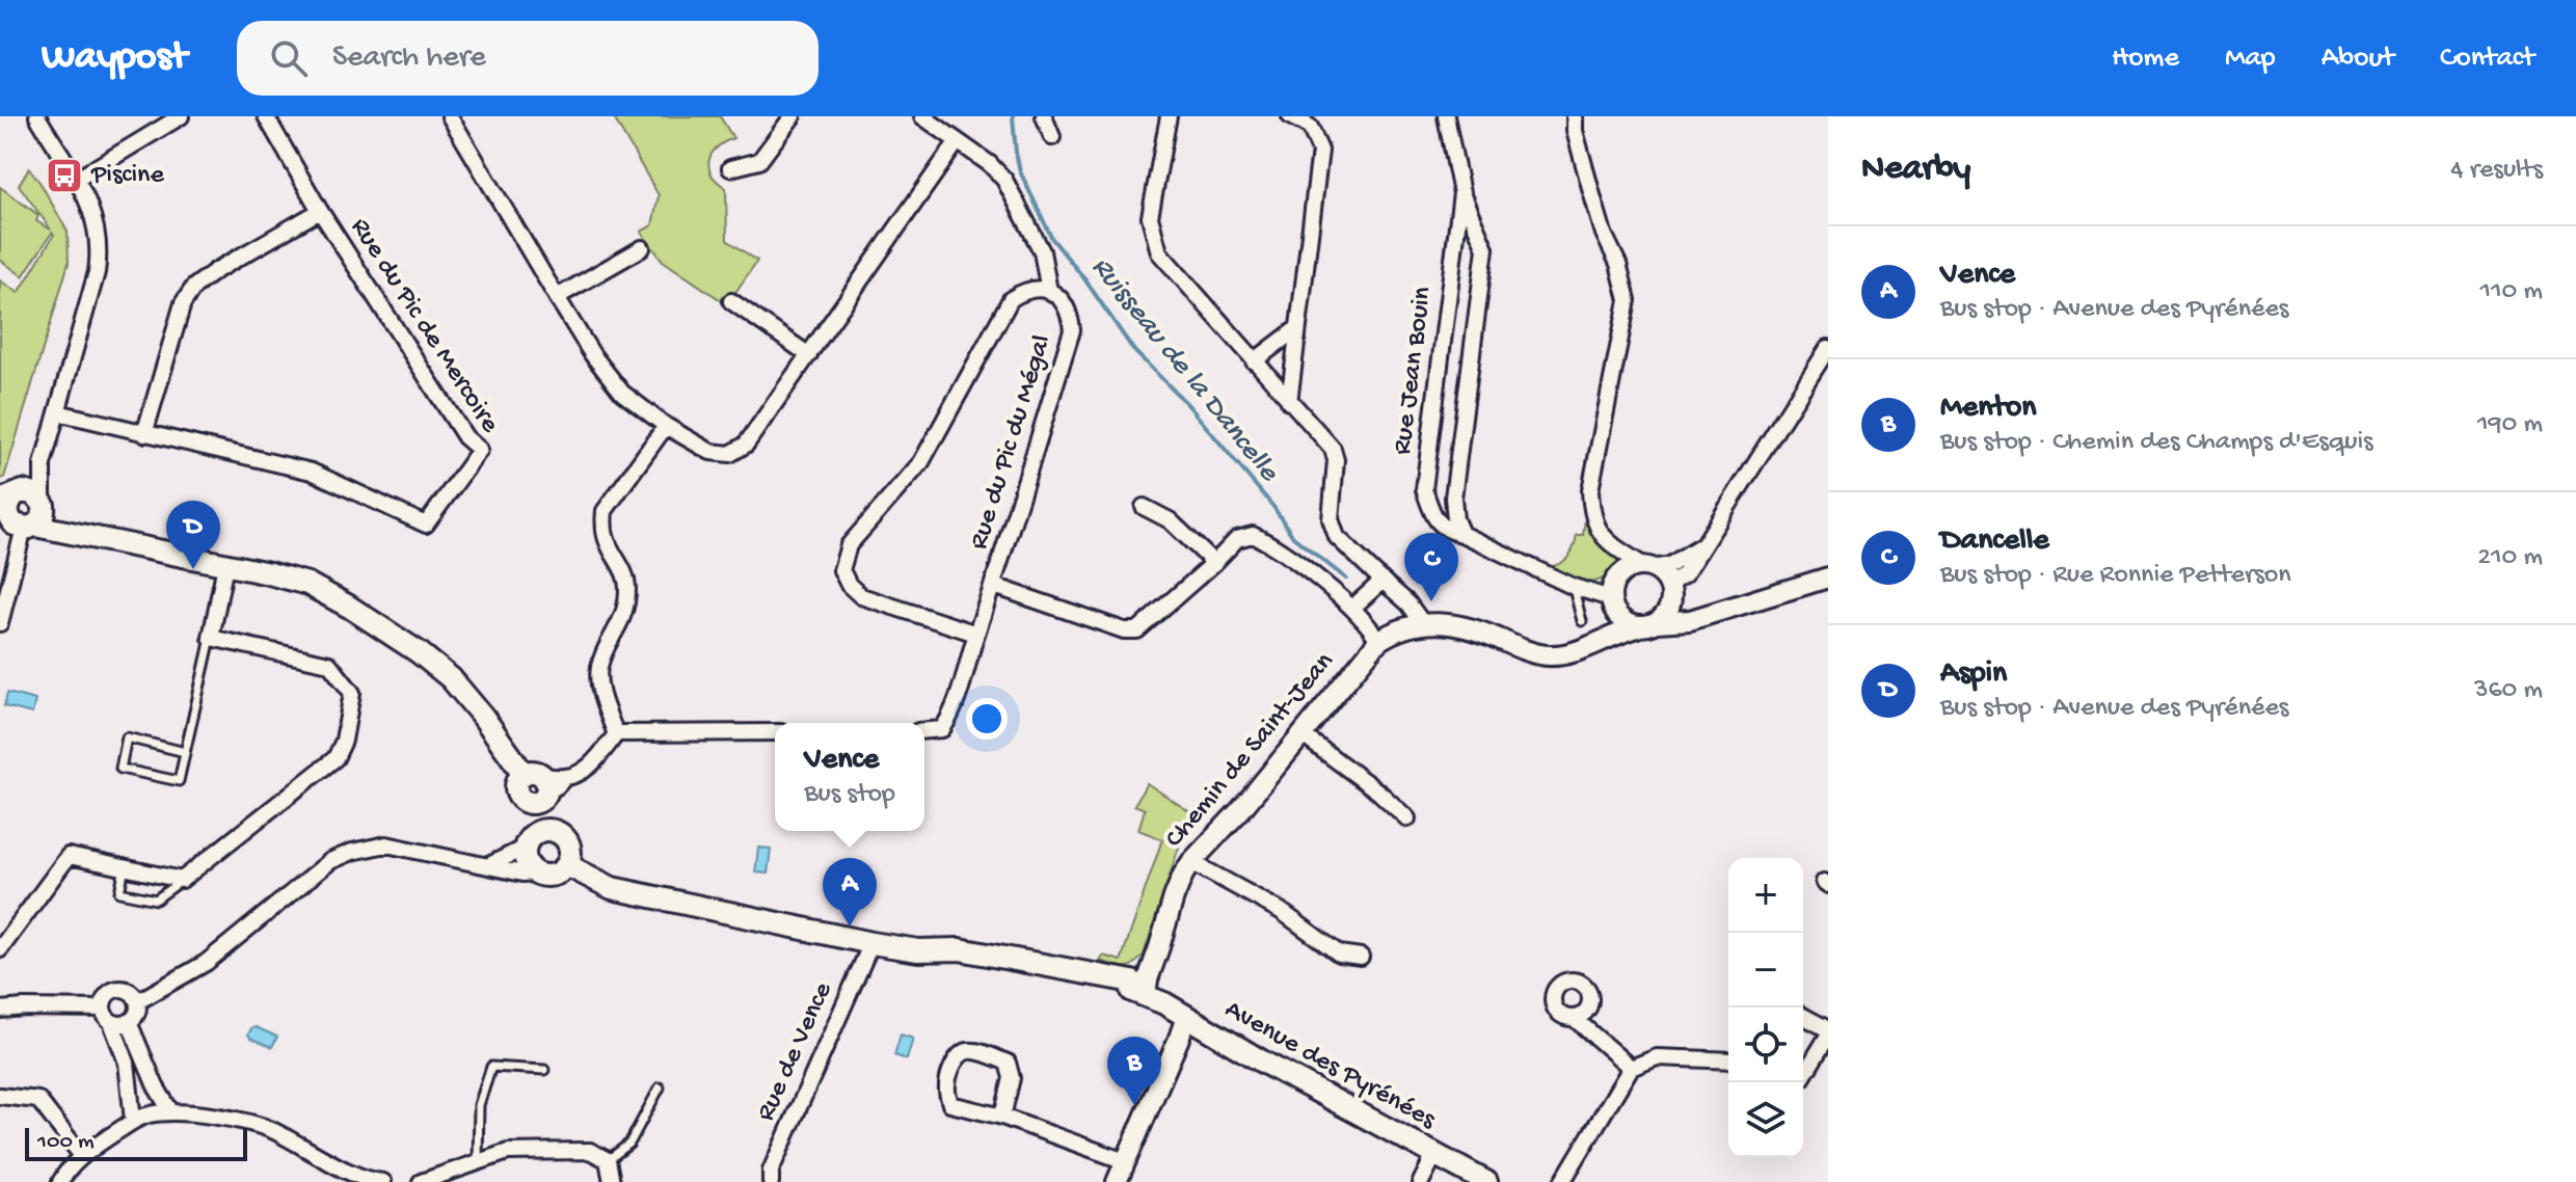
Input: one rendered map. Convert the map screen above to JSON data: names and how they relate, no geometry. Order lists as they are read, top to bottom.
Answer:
{
  "streets": {
    "main road": ["Avenue des Pyrénées"],
    "street": [
      "Rue du Pic de Mercoire",
      "Rue Jean Bouin",
      "Rue du Pic du Mégal",
      "Chemin de Saint-Jean",
      "Rue de Vence"
    ]
  },
  "crossings": [
    ["Chemin de Saint-Jean", "Avenue des Pyrénées"],
    ["Rue de Vence", "Avenue des Pyrénées"]
  ],
  "water": ["Ruisseau de la Dancelle"],
  "places": {
    "bus stop": ["Piscine"]
  },
  "scale_bar": "100 m",
  "page": {
    "header": "Waypost",
    "search": "Search here",
    "nav": [
      "Home",
      "Map",
      "About",
      "Contact"
    ],
    "heading": ["Nearby", "4 results"],
    "list": [
      {
        "mark": "A",
        "name": "Vence",
        "note": "Bus stop · Avenue des Pyrénées",
        "value": "110 m"
      },
      {
        "mark": "B",
        "name": "Menton",
        "note": "Bus stop · Chemin des Champs d'Esquis",
        "value": "190 m"
      },
      {
        "mark": "C",
        "name": "Dancelle",
        "note": "Bus stop · Rue Ronnie Petterson",
        "value": "210 m"
      },
      {
        "mark": "D",
        "name": "Aspin",
        "note": "Bus stop · Avenue des Pyrénées",
        "value": "360 m"
      }
    ],
    "pins": [
      "D",
      "C",
      "A",
      "B"
    ],
    "popup": ["Vence", "Bus stop"],
    "map_buttons": ["+", "−"],
    "scale": "100 m"
  }
}
